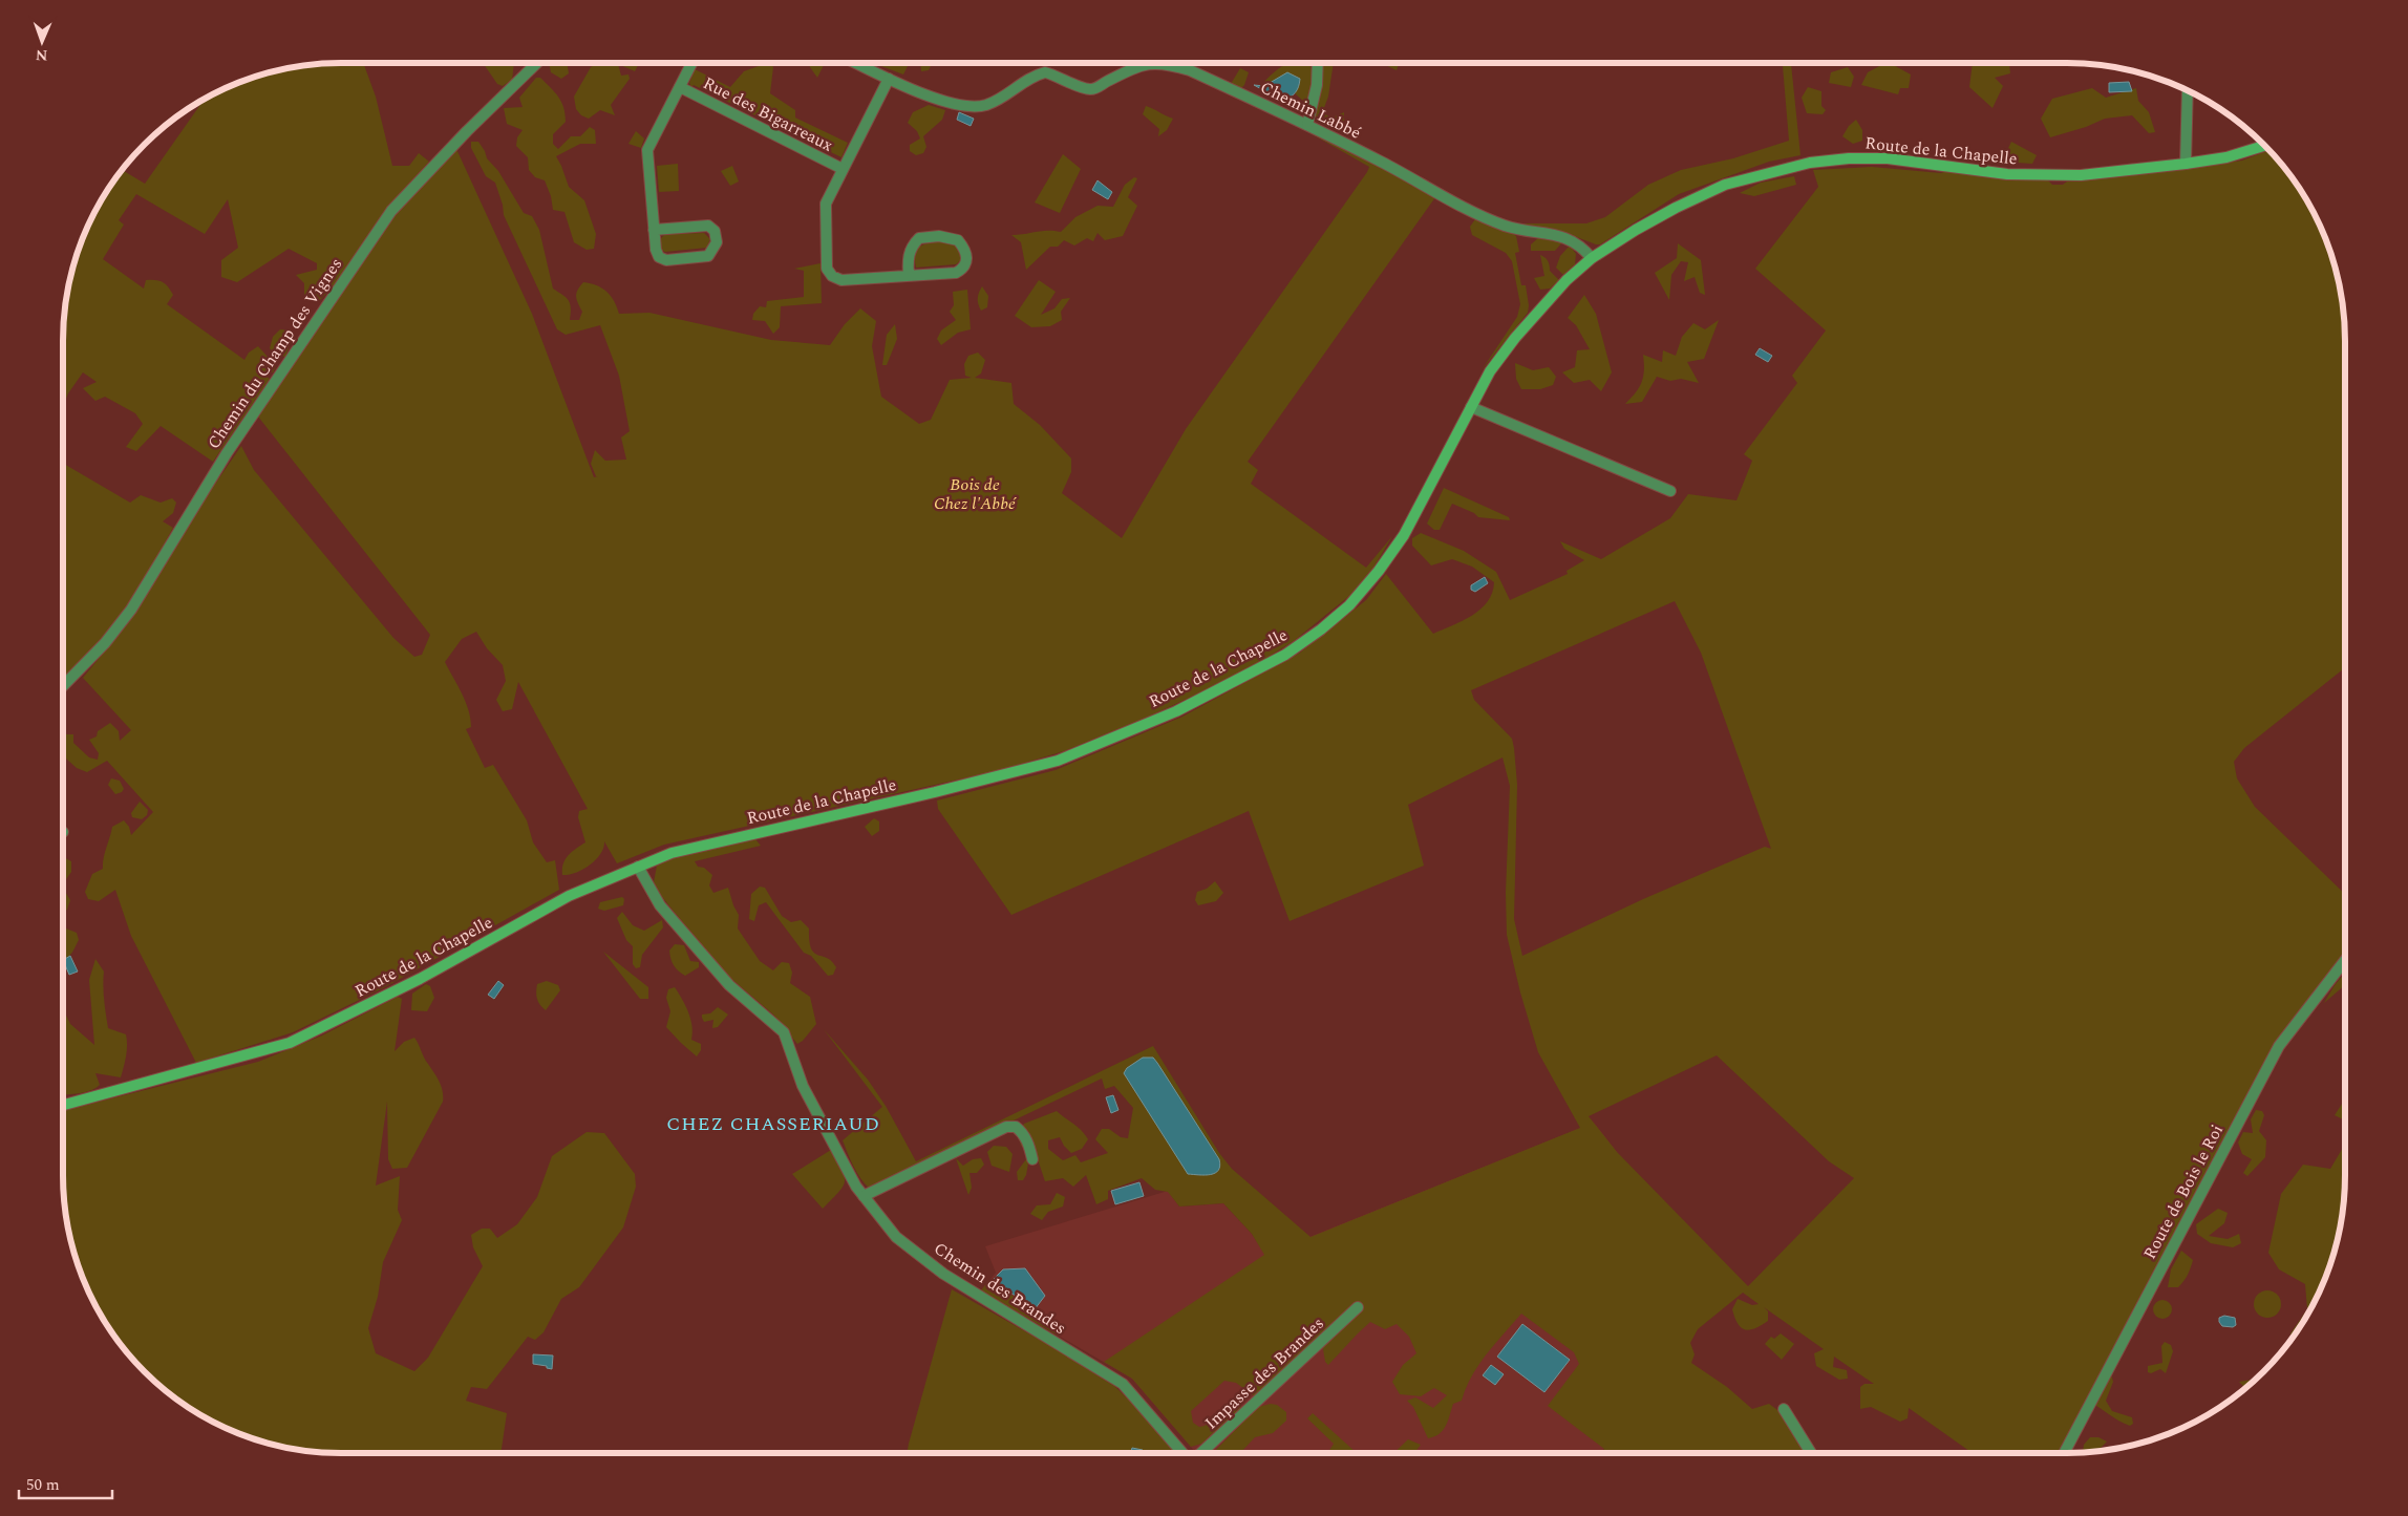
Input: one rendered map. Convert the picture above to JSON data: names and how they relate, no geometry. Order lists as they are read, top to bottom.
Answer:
{
  "streets": {
    "main road": ["Route de la Chapelle"],
    "street": [
      "Chemin Labbé",
      "Rue des Bigarreaux",
      "Chemin du Champ des Vignes",
      "Route de Bois le Roi",
      "Chemin des Brandes",
      "Impasse des Brandes"
    ]
  },
  "crossings": [
    ["Chemin Labbé", "Route de la Chapelle"],
    ["Route de la Chapelle", "Chemin des Brandes"]
  ],
  "districts": ["CHEZ CHASSERIAUD"],
  "parks": ["Bois de Chez l'Abbé"],
  "scale_bar": "50 m",
  "north": "bottom"
}
